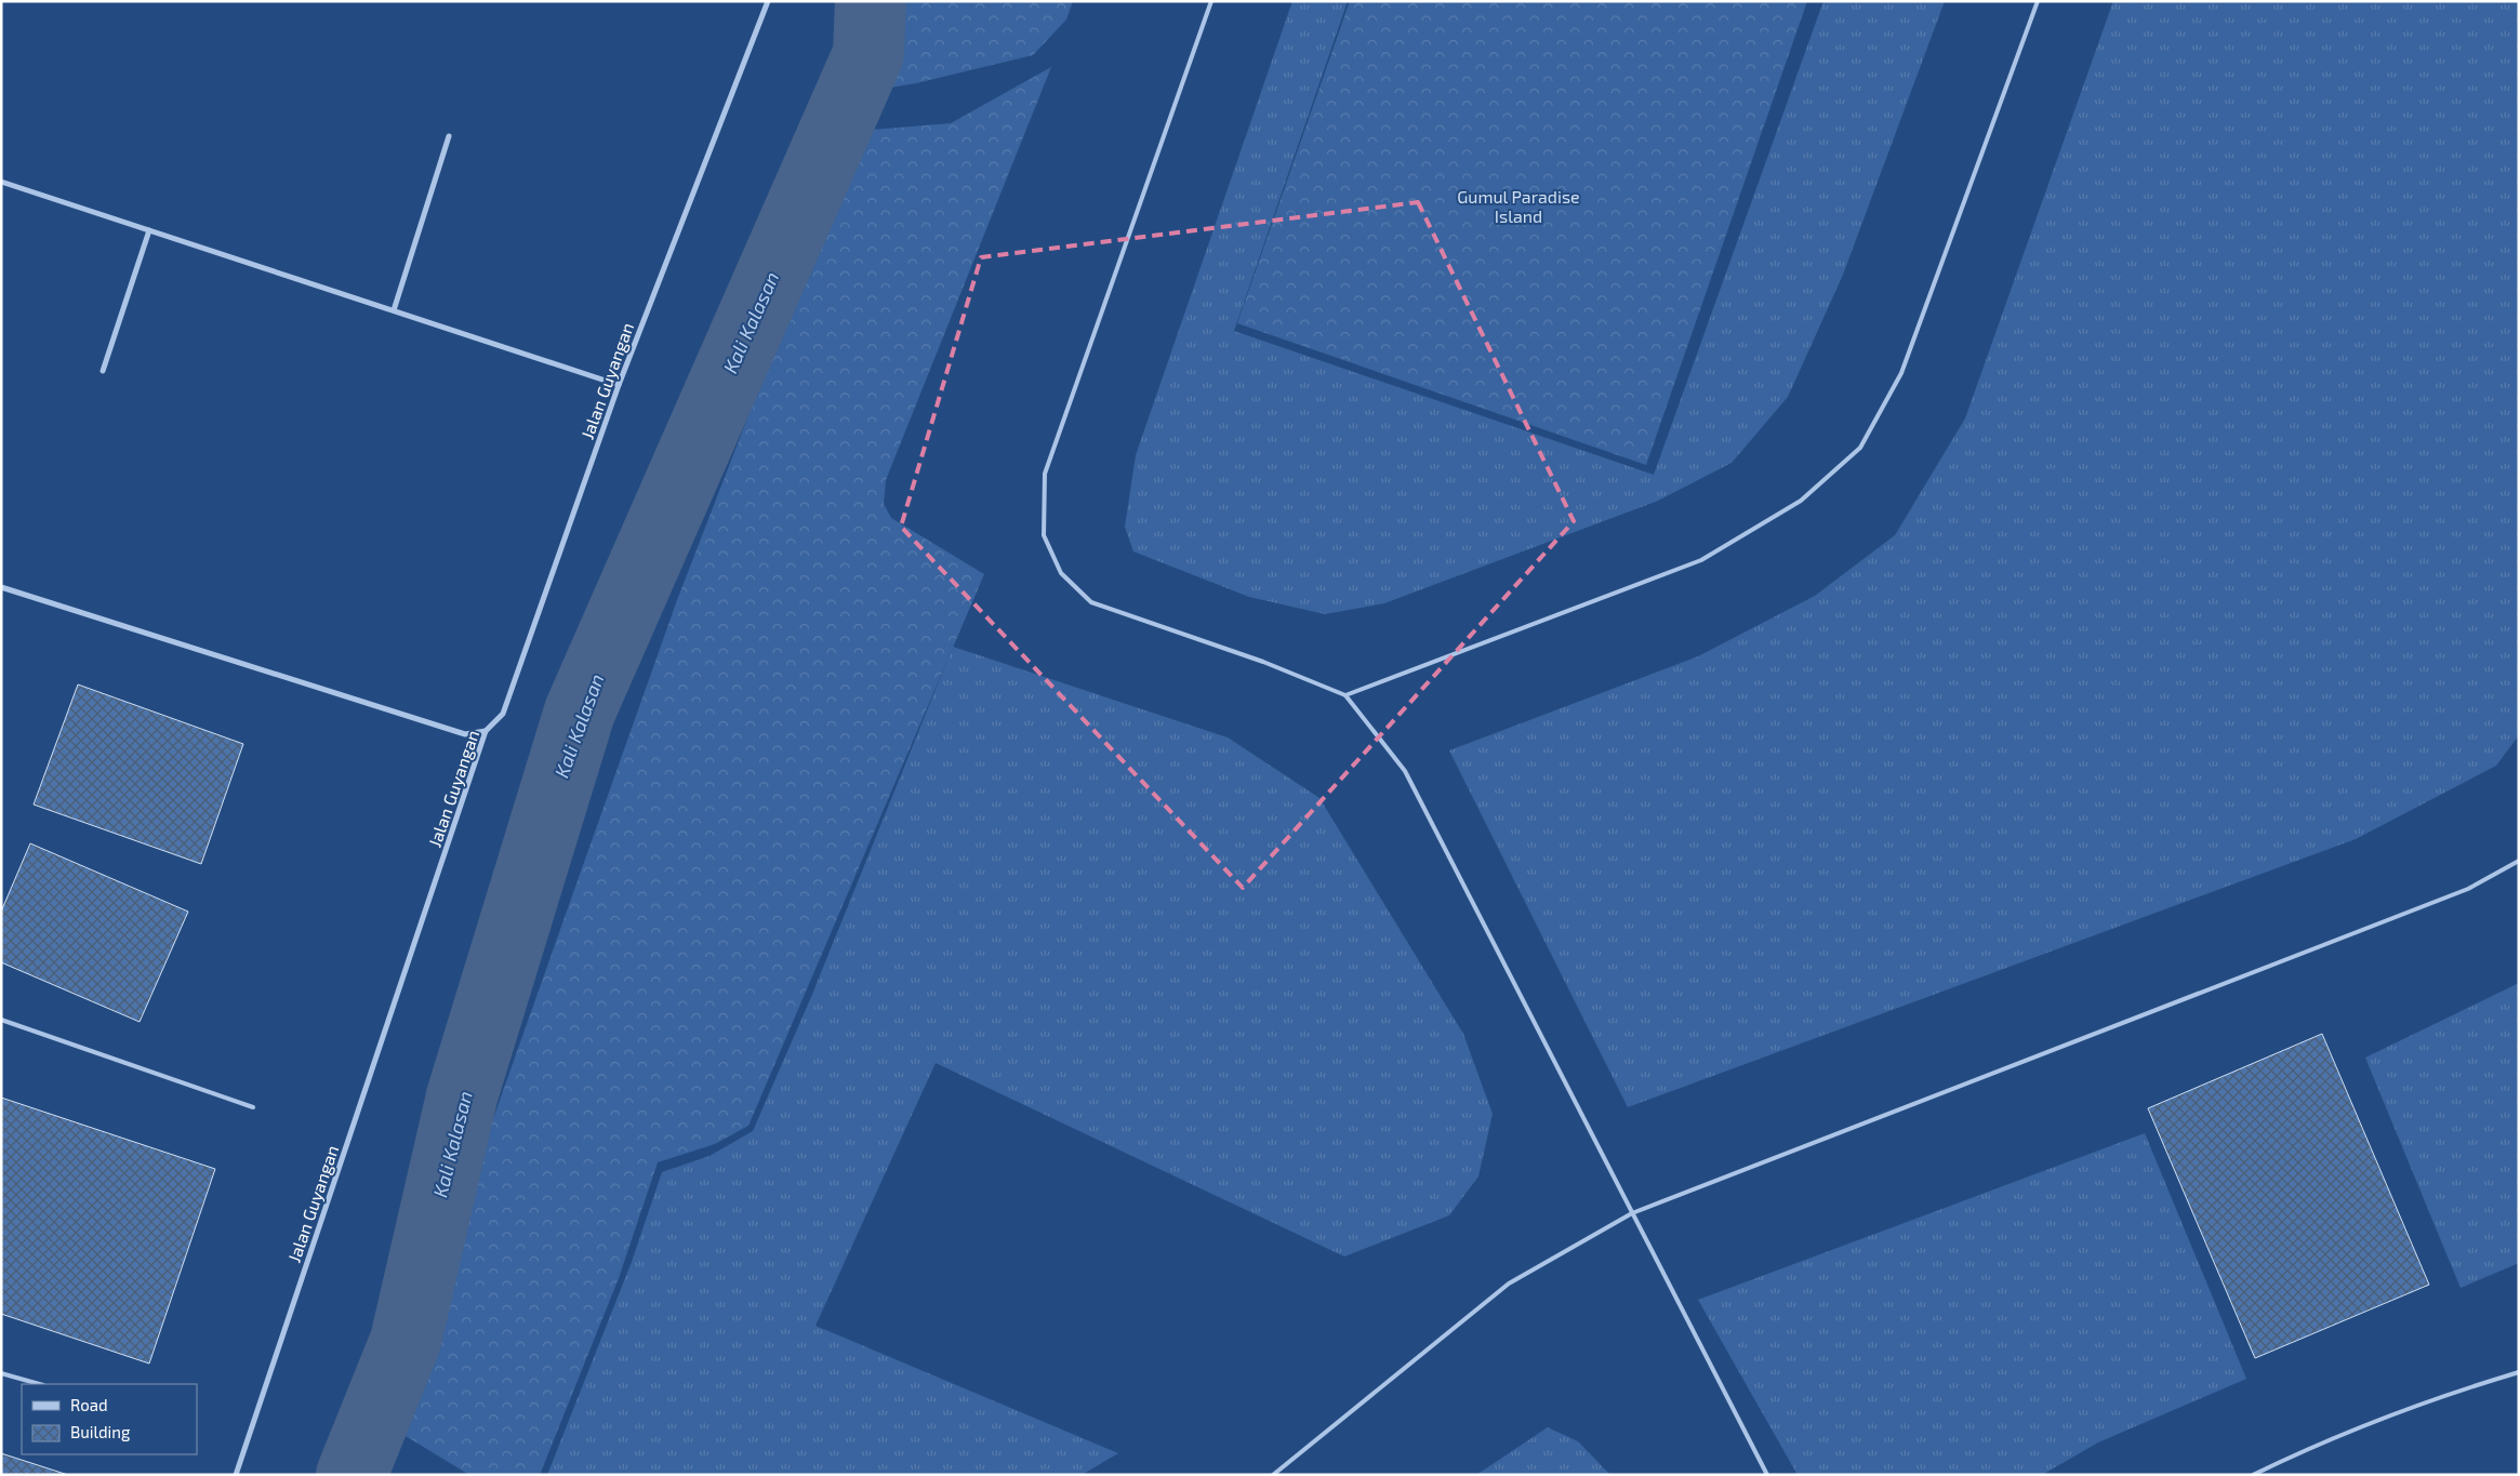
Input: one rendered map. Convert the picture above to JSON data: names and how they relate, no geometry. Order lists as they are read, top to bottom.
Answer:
{
  "streets": {
    "street": ["Jalan Guyangan"]
  },
  "water": ["Kali Kalasan"],
  "parks": ["Gumul Paradise Island"],
  "legend": ["Road", "Building"]
}
